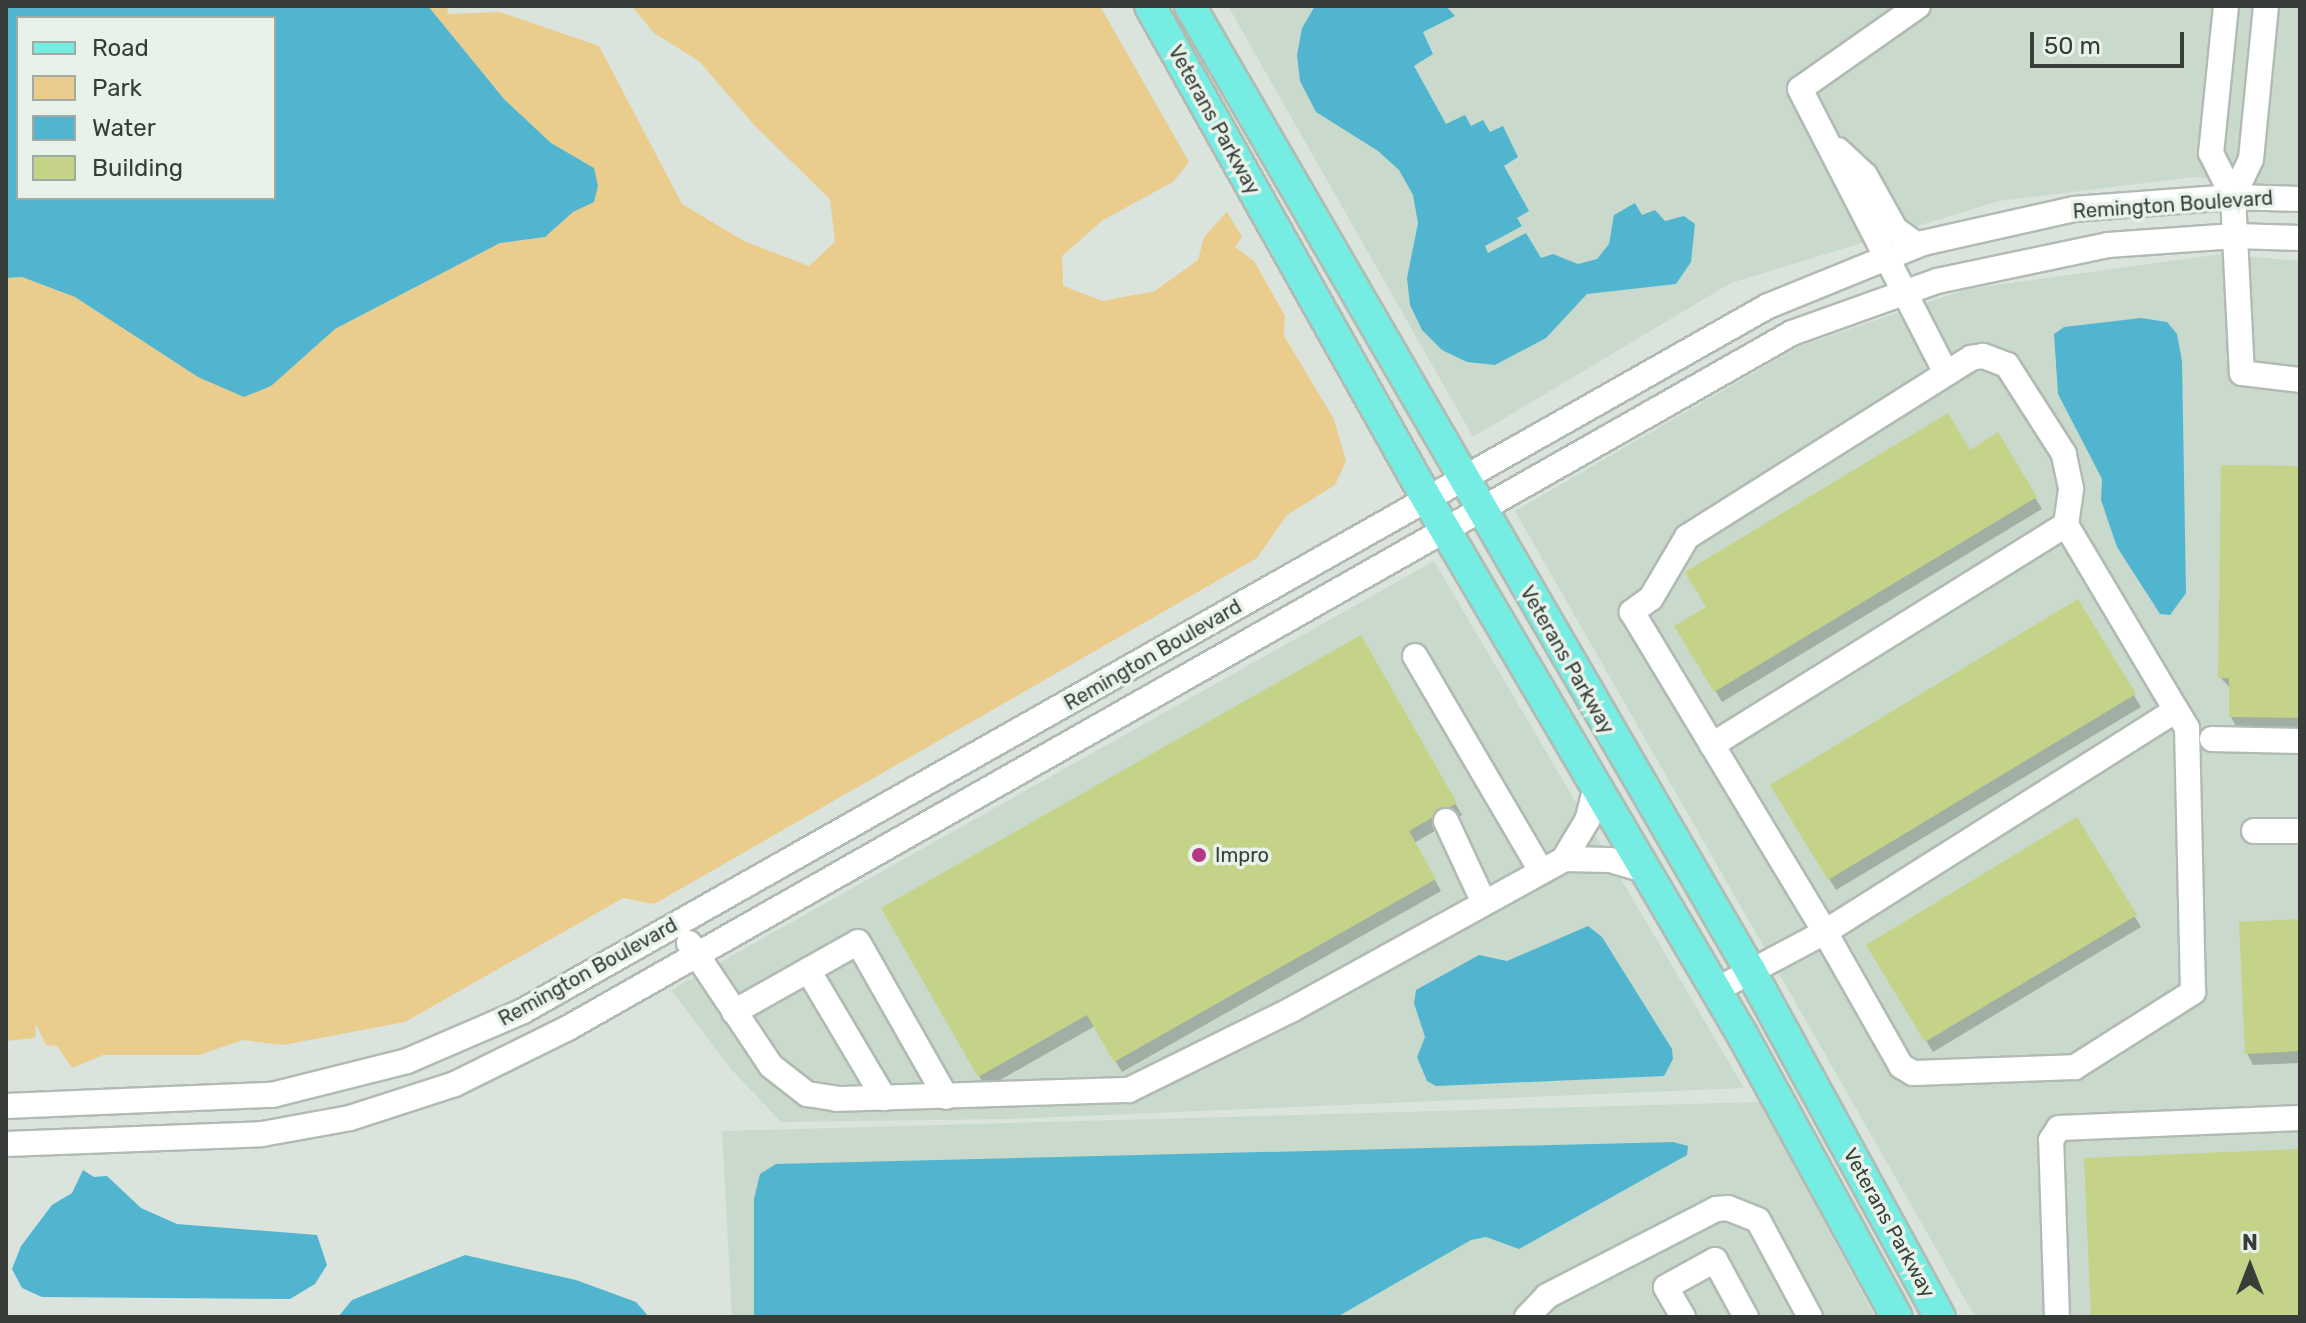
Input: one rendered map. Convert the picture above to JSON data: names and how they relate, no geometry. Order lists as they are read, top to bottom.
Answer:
{
  "streets": {
    "main road": ["Veterans Parkway"],
    "street": ["Remington Boulevard"]
  },
  "crossings": [
    ["Veterans Parkway", "Remington Boulevard"]
  ],
  "places": ["Impro"],
  "legend": [
    "Road",
    "Park",
    "Water",
    "Building"
  ],
  "scale_bar": "50 m",
  "north": "top"
}
